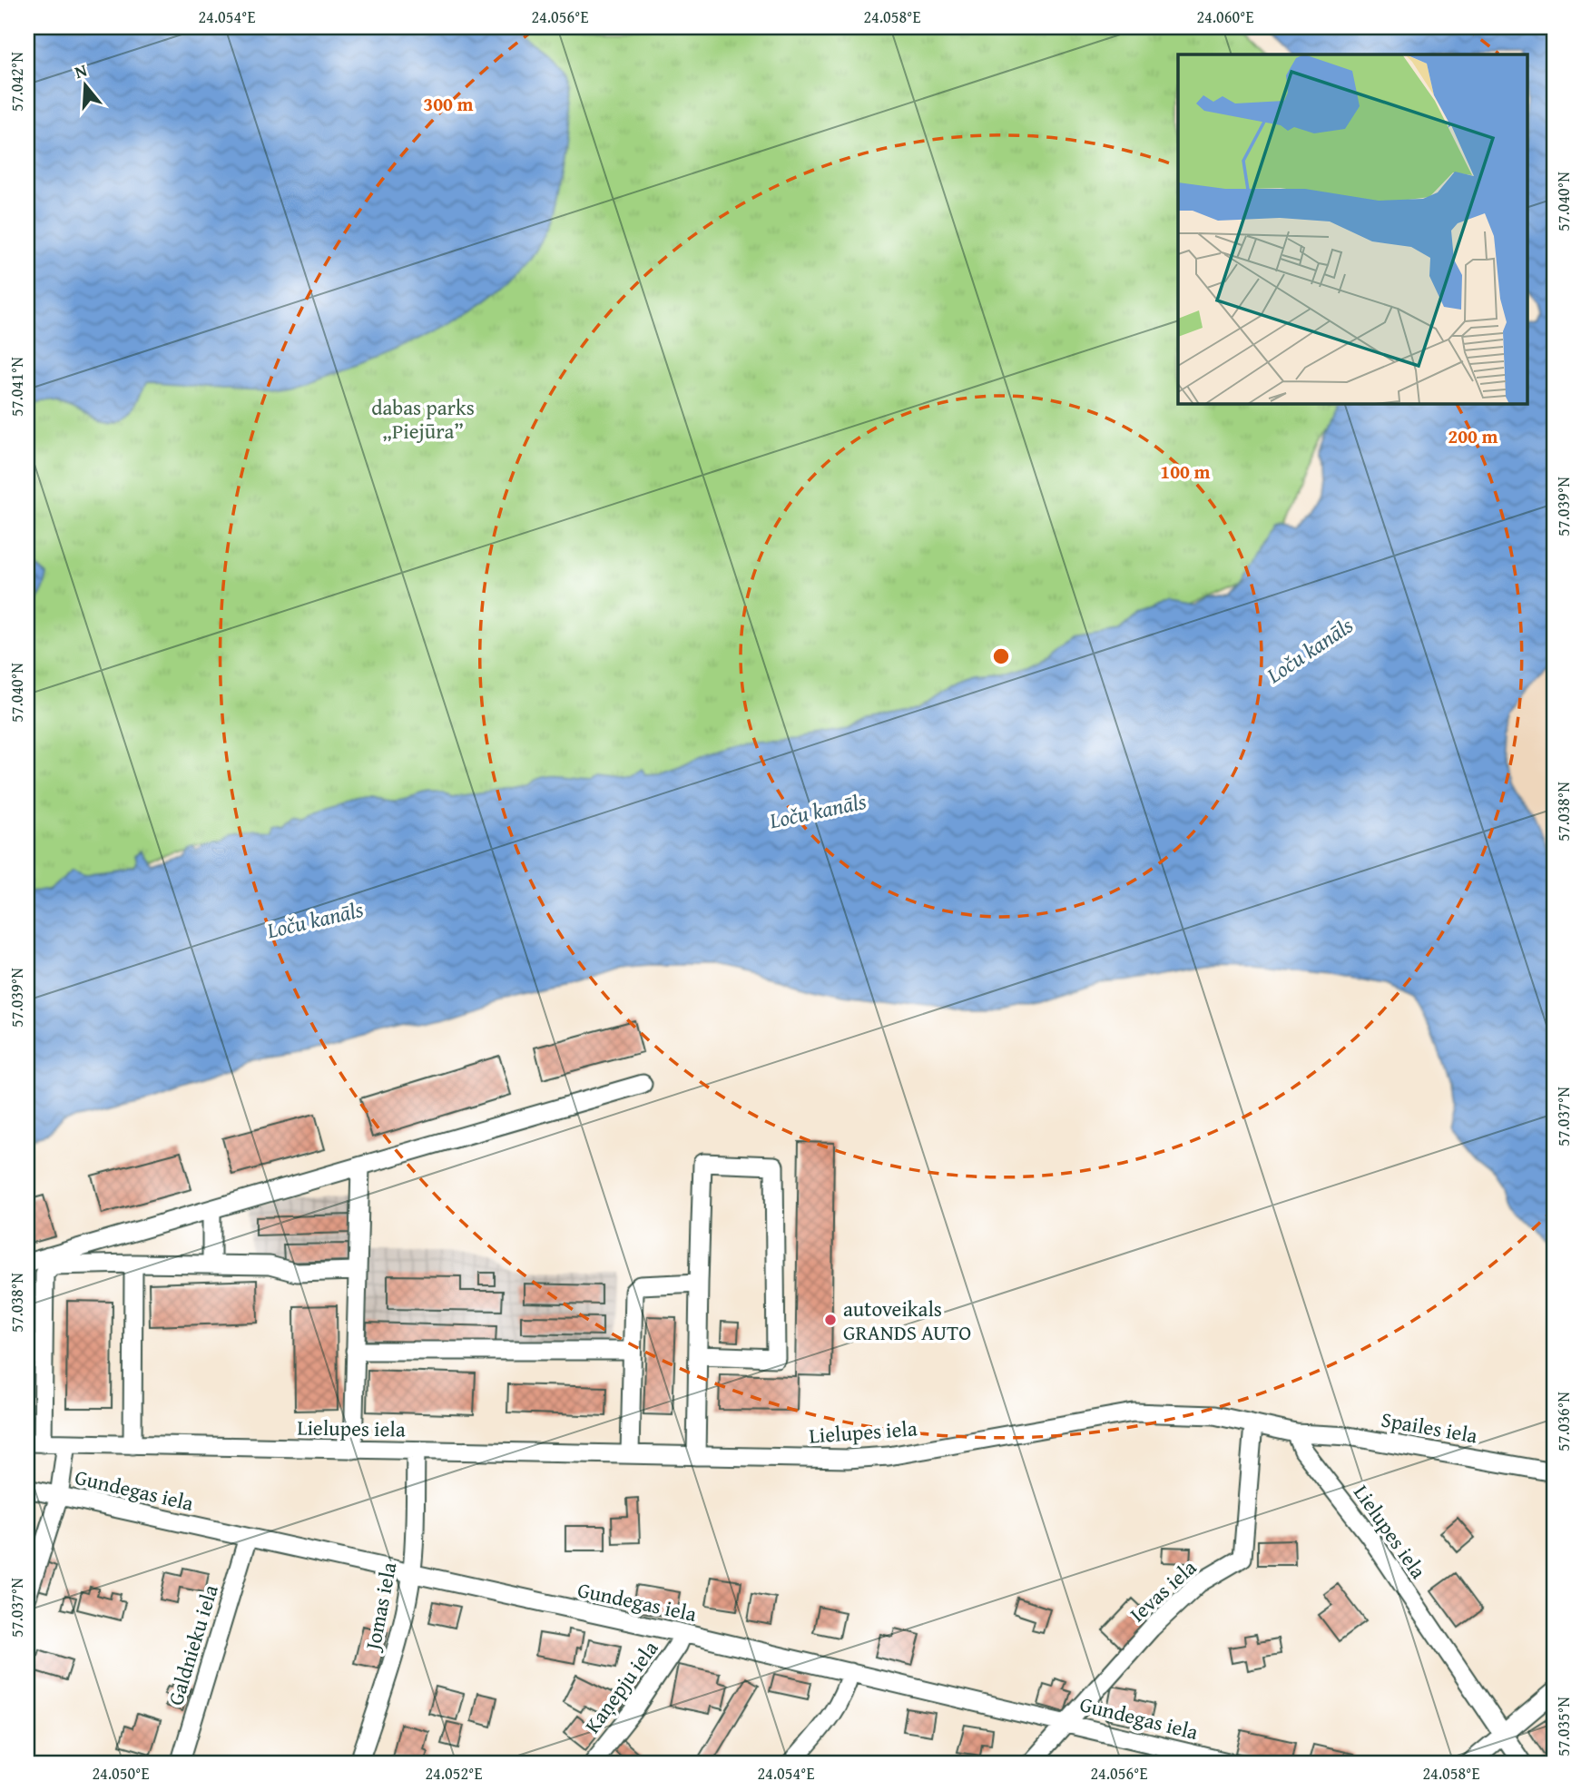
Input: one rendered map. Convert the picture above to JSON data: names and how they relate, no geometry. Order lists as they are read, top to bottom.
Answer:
{
  "streets": {
    "street": [
      "Spailes iela",
      "Lielupes iela",
      "Gundegas iela",
      "Ievas iela",
      "Jomas iela",
      "Galdnieku iela",
      "Kaņepju iela"
    ]
  },
  "crossings": [
    ["Spailes iela", "Lielupes iela"],
    ["Lielupes iela", "Ievas iela"],
    ["Lielupes iela", "Jomas iela"],
    ["Gundegas iela", "Ievas iela"],
    ["Gundegas iela", "Jomas iela"],
    ["Gundegas iela", "Galdnieku iela"],
    ["Gundegas iela", "Kaņepju iela"]
  ],
  "water": ["Loču kanāls"],
  "parks": ["dabas parks „Piejūra”"],
  "places": ["autoveikals GRANDS AUTO"],
  "north": "top",
  "coordinates": [
    "24.054°E",
    "24.056°E",
    "24.058°E",
    "24.060°E",
    "57.042°N",
    "57.040°N",
    "57.041°N",
    "57.039°N",
    "57.038°N",
    "57.037°N",
    "57.036°N",
    "57.035°N",
    "24.050°E",
    "24.052°E"
  ],
  "rings": ["300 m", "200 m", "100 m"]
}
